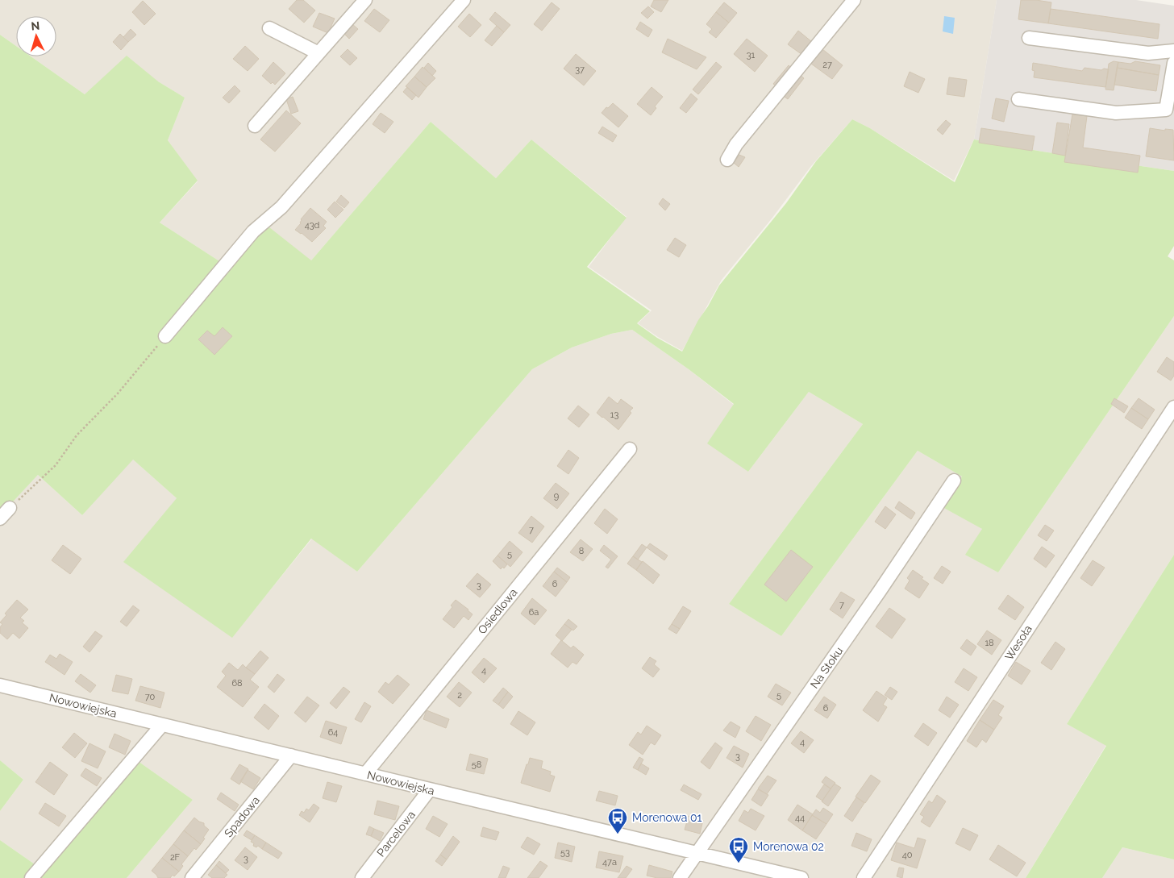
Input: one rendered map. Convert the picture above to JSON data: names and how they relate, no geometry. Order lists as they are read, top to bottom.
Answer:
{
  "streets": {
    "street": [
      "Osiedlowa",
      "Wesoła",
      "Na Stoku",
      "Nowowiejska",
      "Spadowa",
      "Parcelowa"
    ]
  },
  "crossings": [
    ["Osiedlowa", "Nowowiejska"],
    ["Na Stoku", "Nowowiejska"],
    ["Nowowiejska", "Spadowa"],
    ["Nowowiejska", "Parcelowa"]
  ],
  "places": {
    "bus stop": ["Morenowa 01", "Morenowa 02"]
  },
  "house_numbers": [
    "31",
    "27",
    "37",
    "43d",
    "13",
    "9",
    "7",
    "8",
    "5",
    "6",
    "3",
    "7",
    "6a",
    "18",
    "4",
    "68",
    "2",
    "5",
    "70",
    "6",
    "64",
    "4",
    "3",
    "58",
    "44",
    "53",
    "40",
    "2F",
    "3",
    "47a"
  ],
  "north": "top"
}
